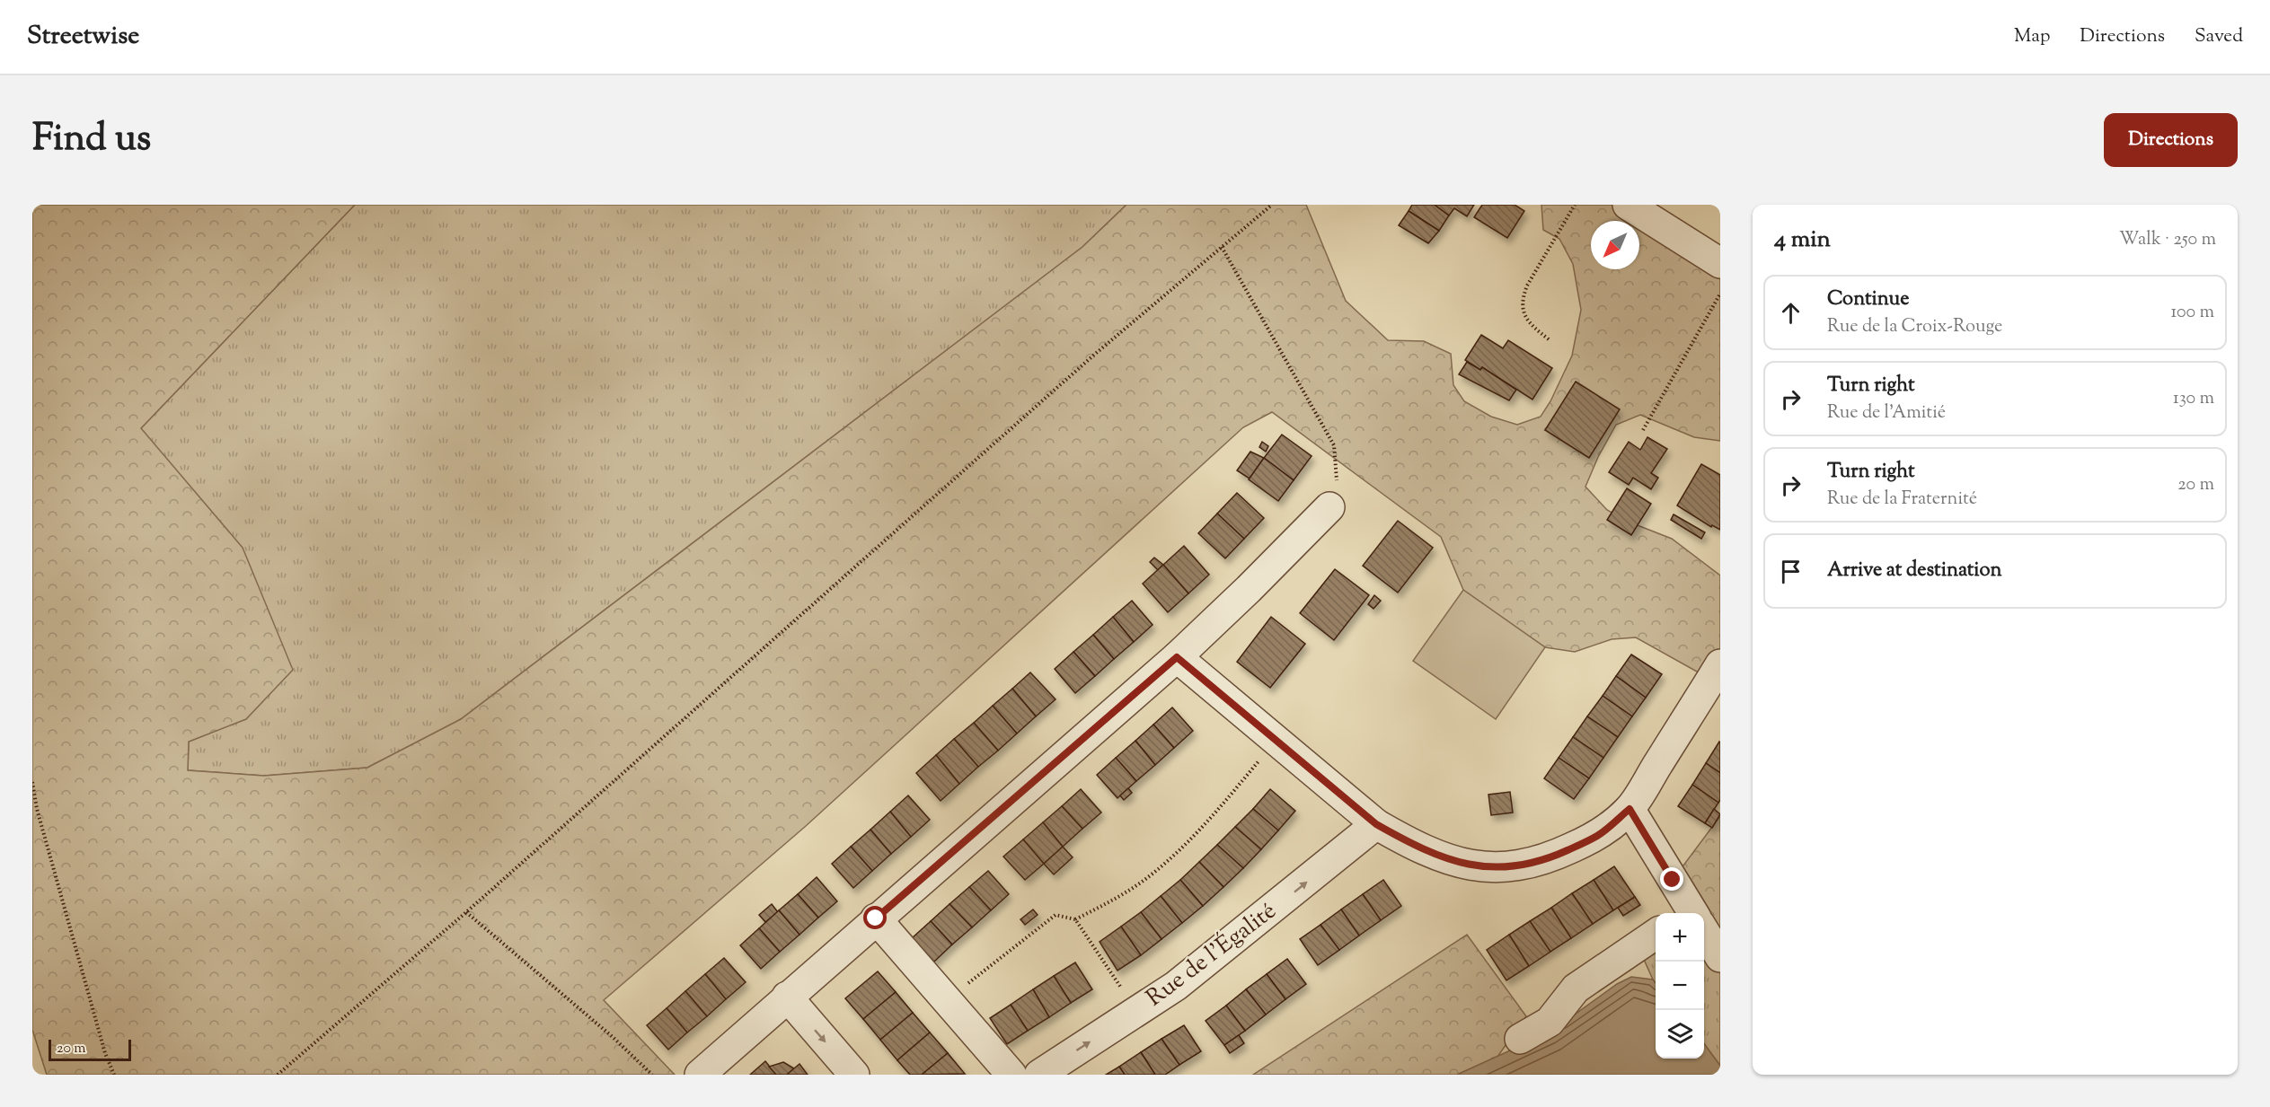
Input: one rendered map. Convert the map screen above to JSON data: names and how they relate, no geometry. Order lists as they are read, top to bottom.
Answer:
{
  "streets": {
    "street": ["Rue de l'Égalité"]
  },
  "scale_bar": "20 m",
  "north": "bottom left",
  "page": {
    "header": "Streetwise",
    "nav": ["Map", "Directions", "Saved"],
    "title": "Find us",
    "buttons": "Directions",
    "heading": ["4 min", "Walk · 250 m"],
    "list": [
      ["Continue", "Rue de la Croix-Rouge", "100 m"],
      ["Turn right", "Rue de l'Amitié", "130 m"],
      ["Turn right", "Rue de la Fraternité", "20 m"],
      "Arrive at destination"
    ],
    "map_buttons": ["+", "−"],
    "scale": "20 m"
  }
}
